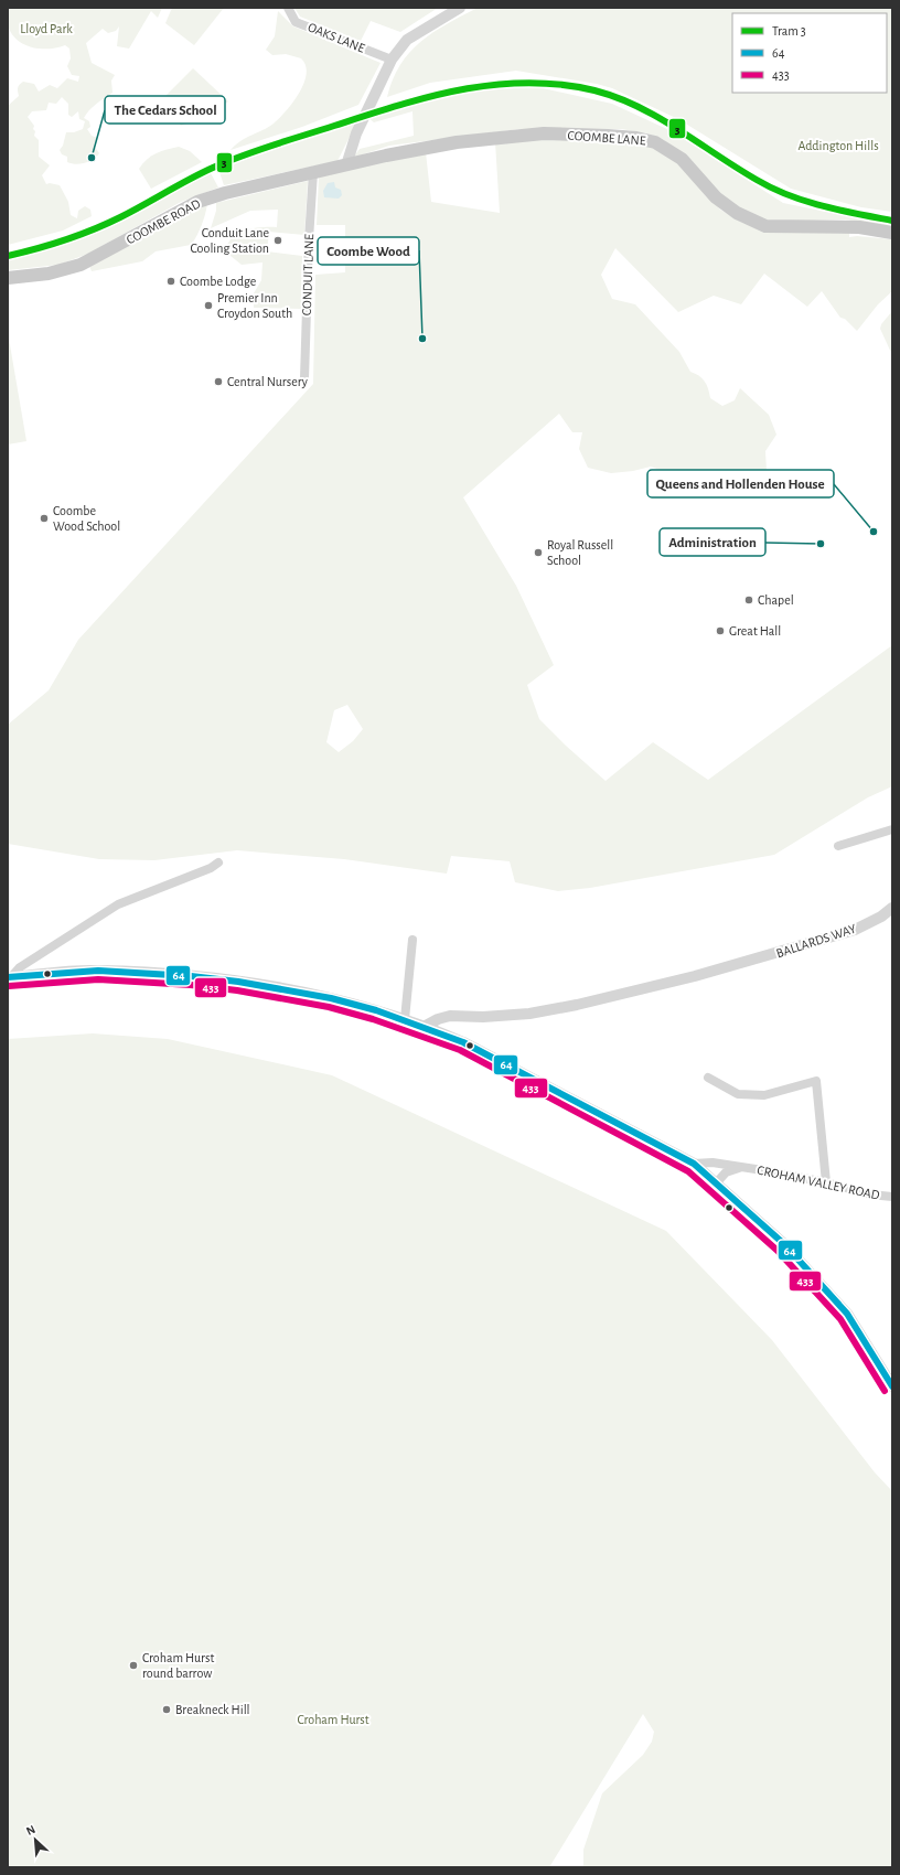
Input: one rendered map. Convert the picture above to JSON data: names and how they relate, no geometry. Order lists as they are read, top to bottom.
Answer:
{
  "streets": {
    "main road": ["COOMBE LANE", "COOMBE ROAD"],
    "street": [
      "OAKS LANE",
      "CONDUIT LANE",
      "BALLARDS WAY",
      "CROHAM VALLEY ROAD"
    ]
  },
  "crossings": [
    ["COOMBE LANE", "COOMBE ROAD"],
    ["COOMBE ROAD", "CONDUIT LANE"],
    ["BALLARDS WAY", "CROHAM VALLEY ROAD"]
  ],
  "parks": ["Lloyd Park", "Addington Hills", "Croham Hurst"],
  "places": [
    "The Cedars School",
    "Conduit Lane Cooling Station",
    "Coombe Lodge",
    "Premier Inn Croydon South",
    "Coombe Wood",
    "Central Nursery",
    "Coombe Wood School",
    "Queens and Hollenden House",
    "Administration",
    "Royal Russell School",
    "Chapel",
    "Great Hall",
    "Croham Hurst round barrow",
    "Breakneck Hill"
  ],
  "lines": ["tram line 3", "transit line 64", "transit line 433"],
  "legend": ["Tram 3", "64", "433"],
  "north": "top left"
}
